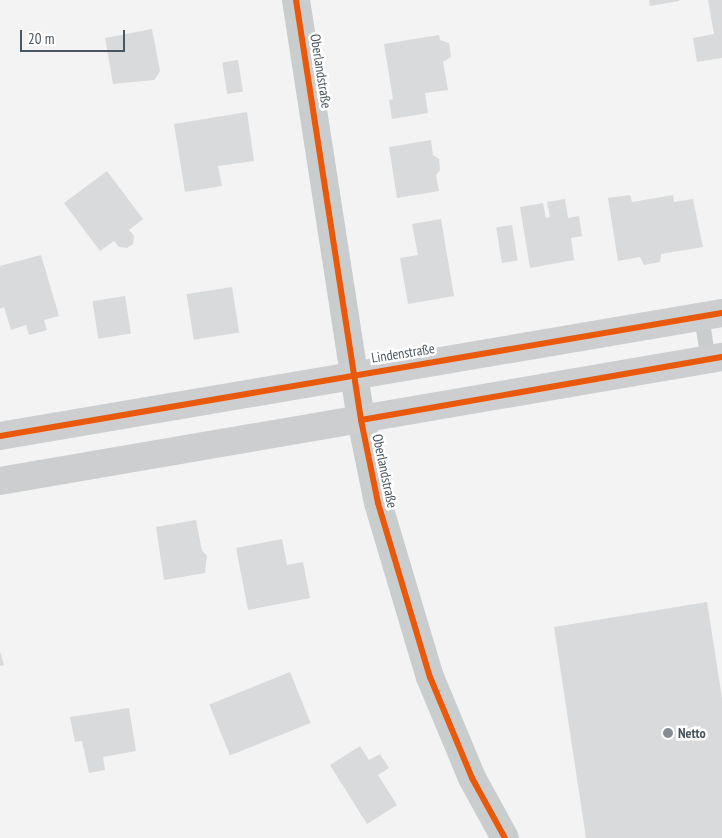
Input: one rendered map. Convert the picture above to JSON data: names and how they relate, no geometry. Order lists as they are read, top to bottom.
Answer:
{
  "streets": {
    "street": ["Oberlandstraße", "Lindenstraße"]
  },
  "crossings": [
    ["Oberlandstraße", "Lindenstraße"]
  ],
  "places": ["Netto"],
  "scale_bar": "20 m"
}
